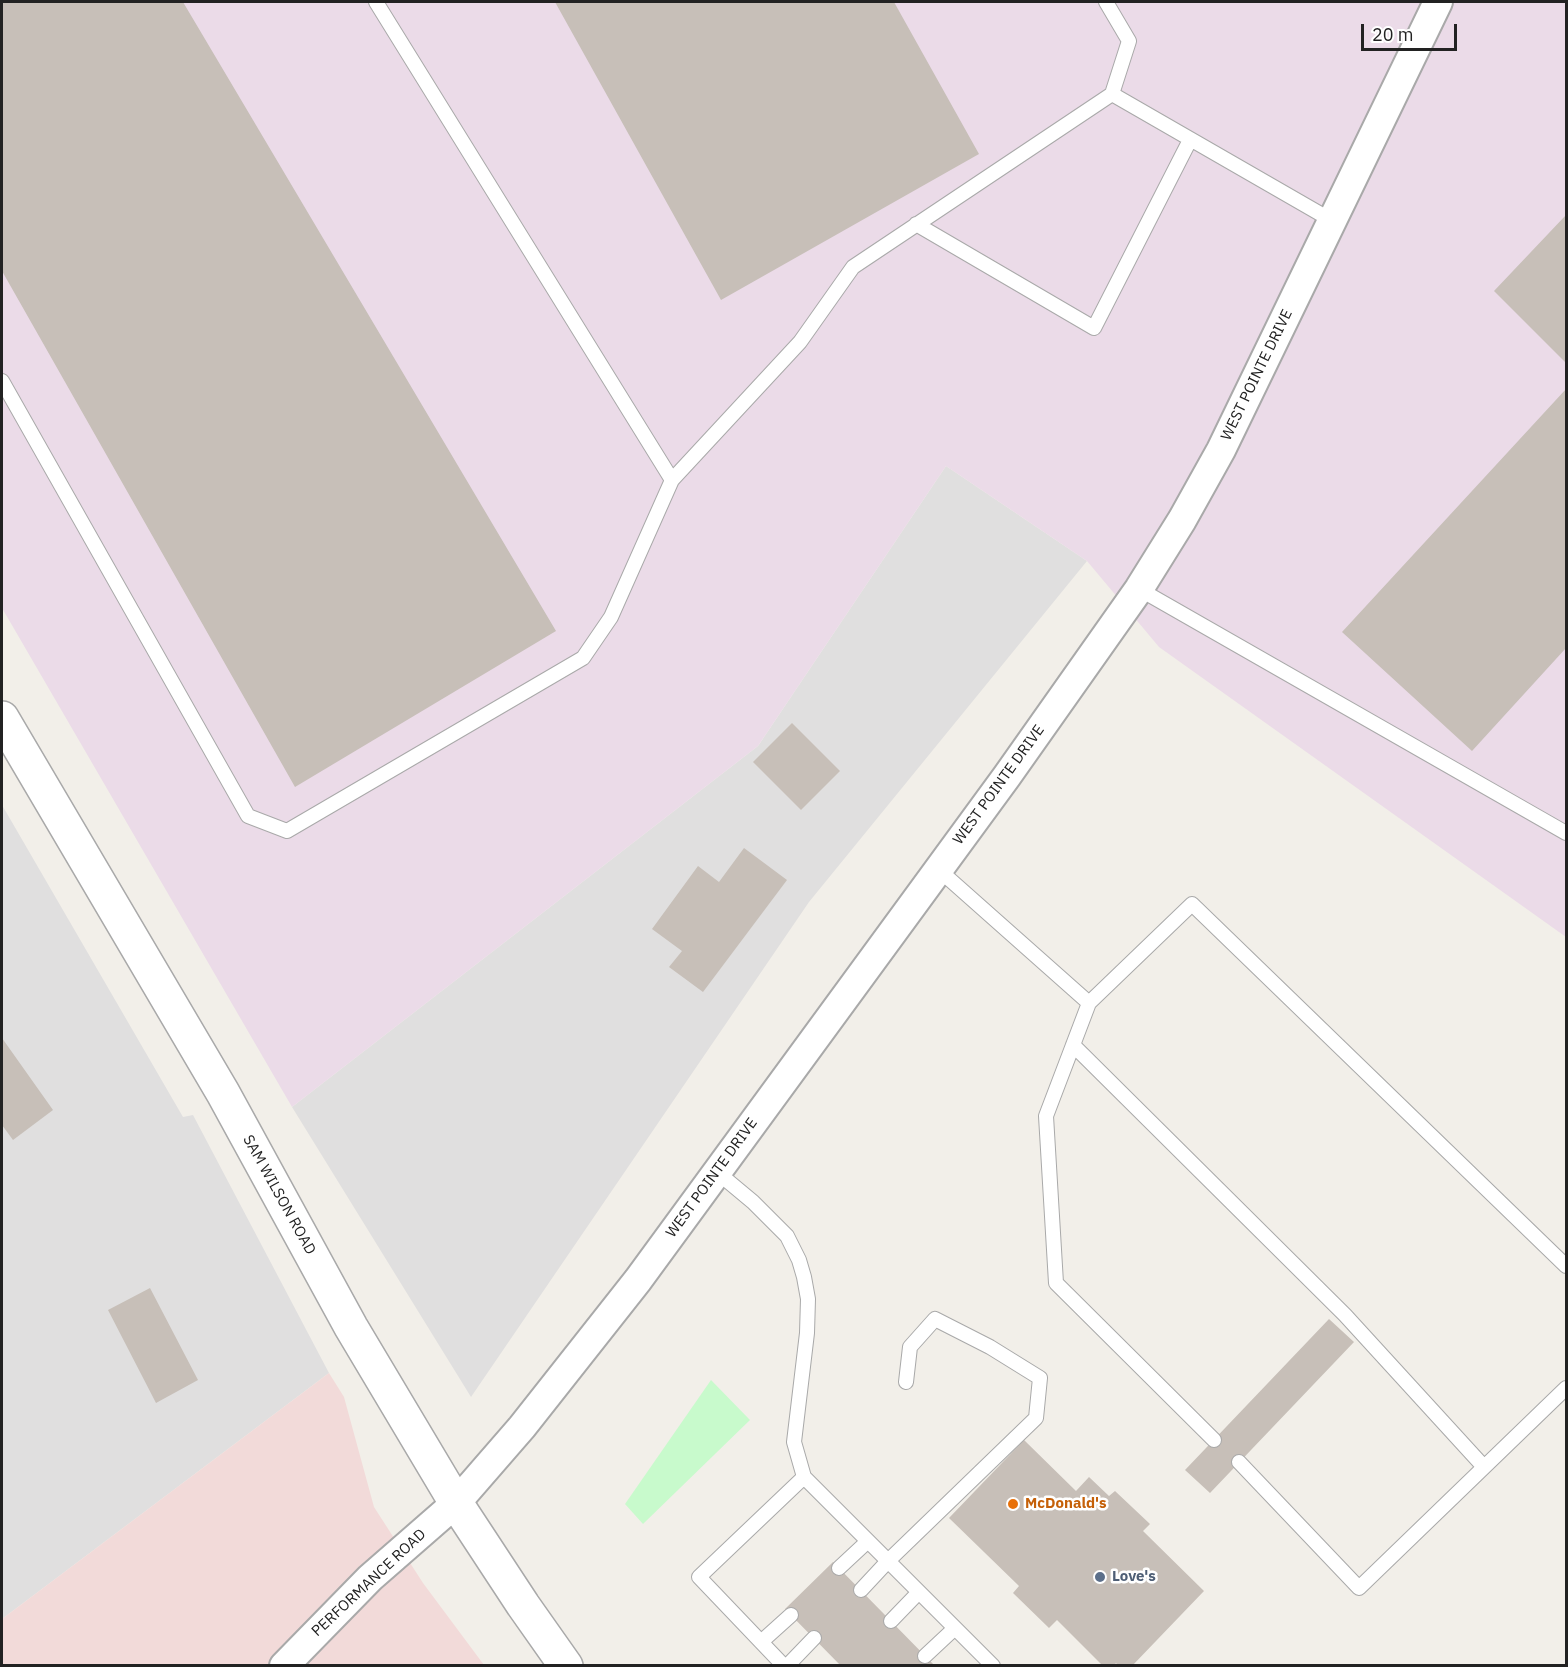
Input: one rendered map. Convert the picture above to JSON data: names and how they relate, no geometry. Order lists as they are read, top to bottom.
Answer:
{
  "streets": {
    "street": ["WEST POINTE DRIVE", "SAM WILSON ROAD", "PERFORMANCE ROAD"]
  },
  "crossings": [
    ["WEST POINTE DRIVE", "SAM WILSON ROAD"],
    ["WEST POINTE DRIVE", "PERFORMANCE ROAD"],
    ["SAM WILSON ROAD", "PERFORMANCE ROAD"]
  ],
  "places": ["McDonald's", "Love's"],
  "scale_bar": "20 m"
}
